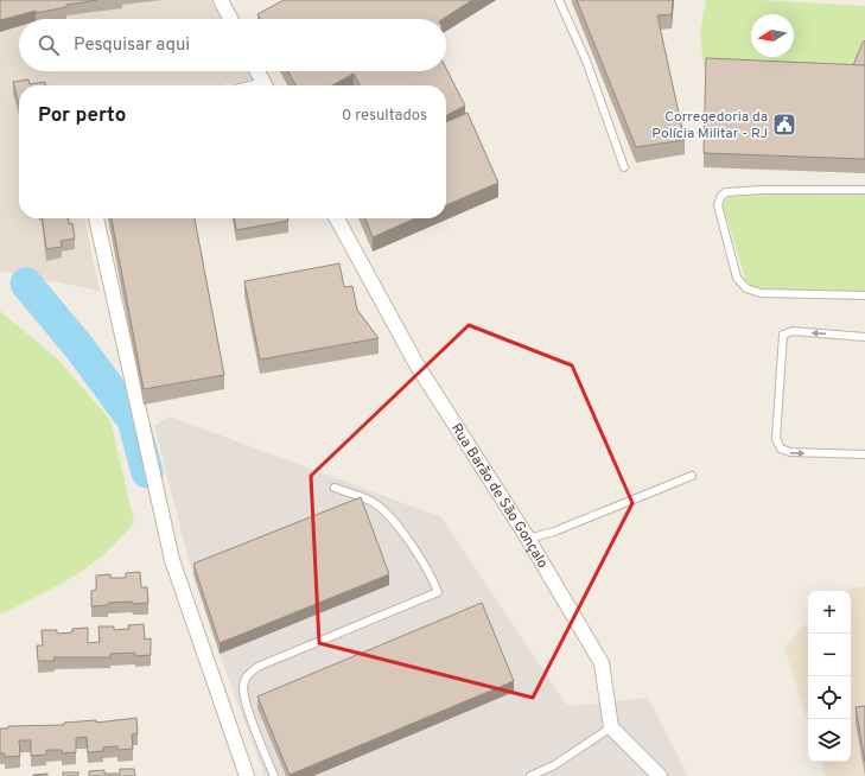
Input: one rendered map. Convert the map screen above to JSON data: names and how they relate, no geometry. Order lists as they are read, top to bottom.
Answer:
{
  "streets": {
    "street": ["Rua Barão de São Gonçalo"]
  },
  "places": {
    "public building": ["Corregedoria da Polícia Militar - RJ"]
  },
  "north": "left",
  "page": {
    "search": "Pesquisar aqui",
    "heading": ["Por perto", "0 resultados"],
    "map_buttons": ["+", "−"]
  }
}
